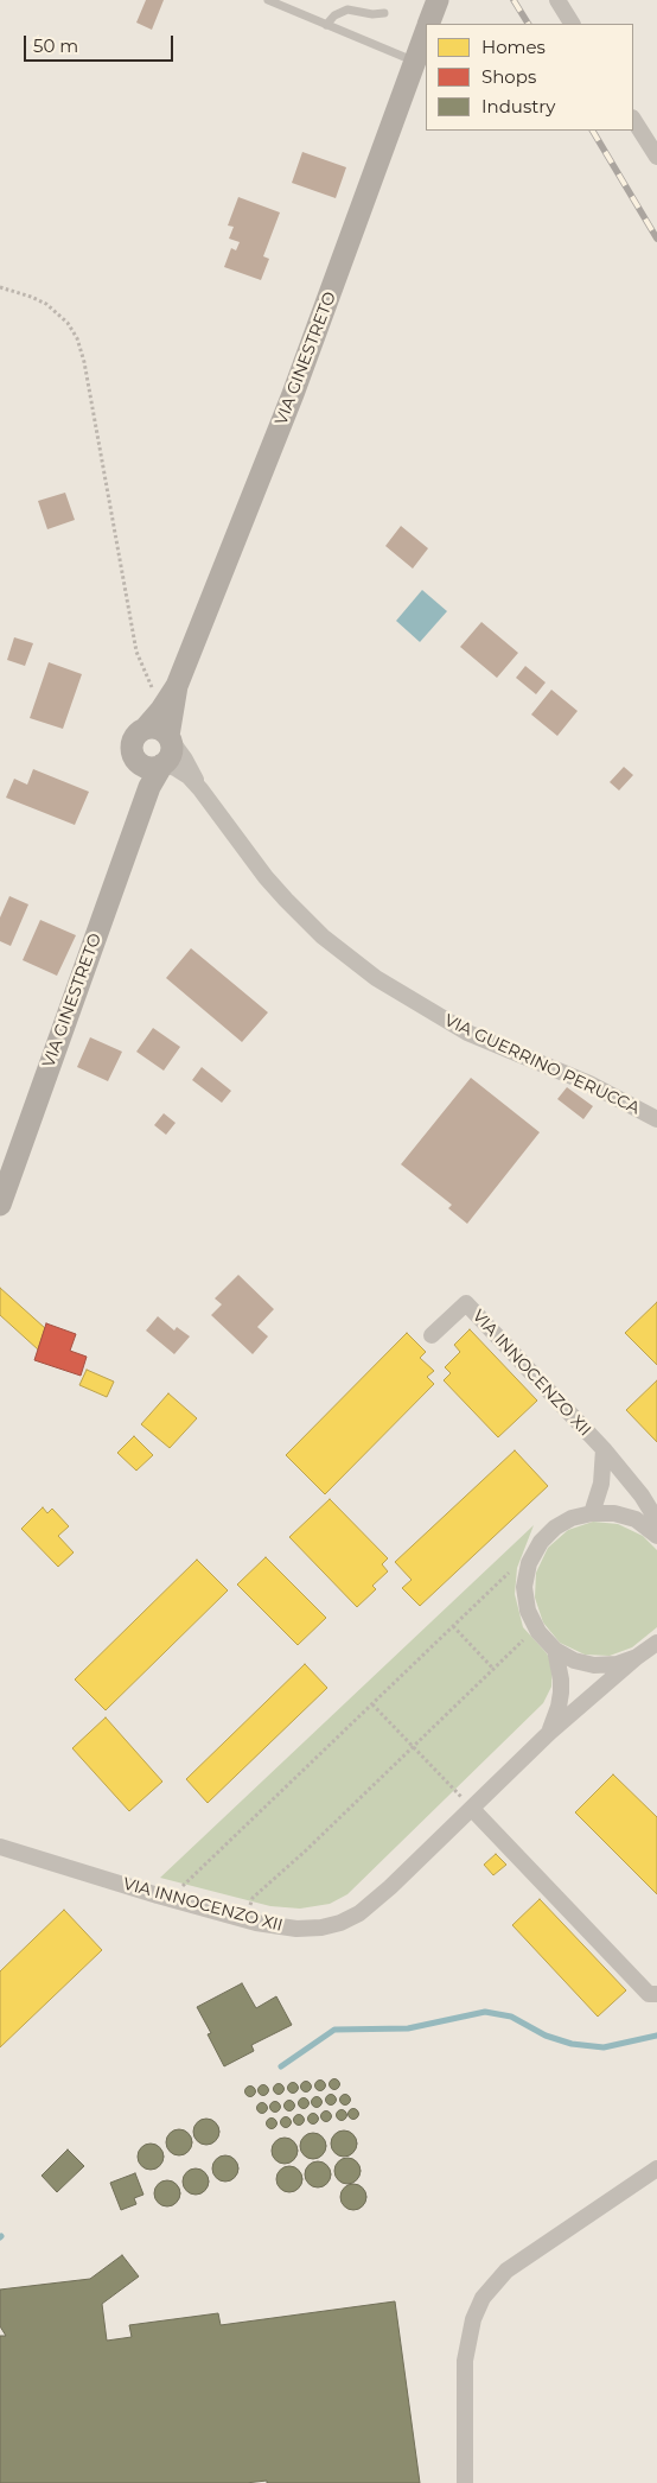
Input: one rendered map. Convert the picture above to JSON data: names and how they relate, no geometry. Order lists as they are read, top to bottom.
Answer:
{
  "streets": {
    "street": ["VIA GINESTRETO", "VIA GUERRINO PERUCCA", "VIA INNOCENZO XII"]
  },
  "crossings": [
    ["VIA GINESTRETO", "VIA GUERRINO PERUCCA"]
  ],
  "legend": ["Homes", "Shops", "Industry"],
  "scale_bar": "50 m"
}
